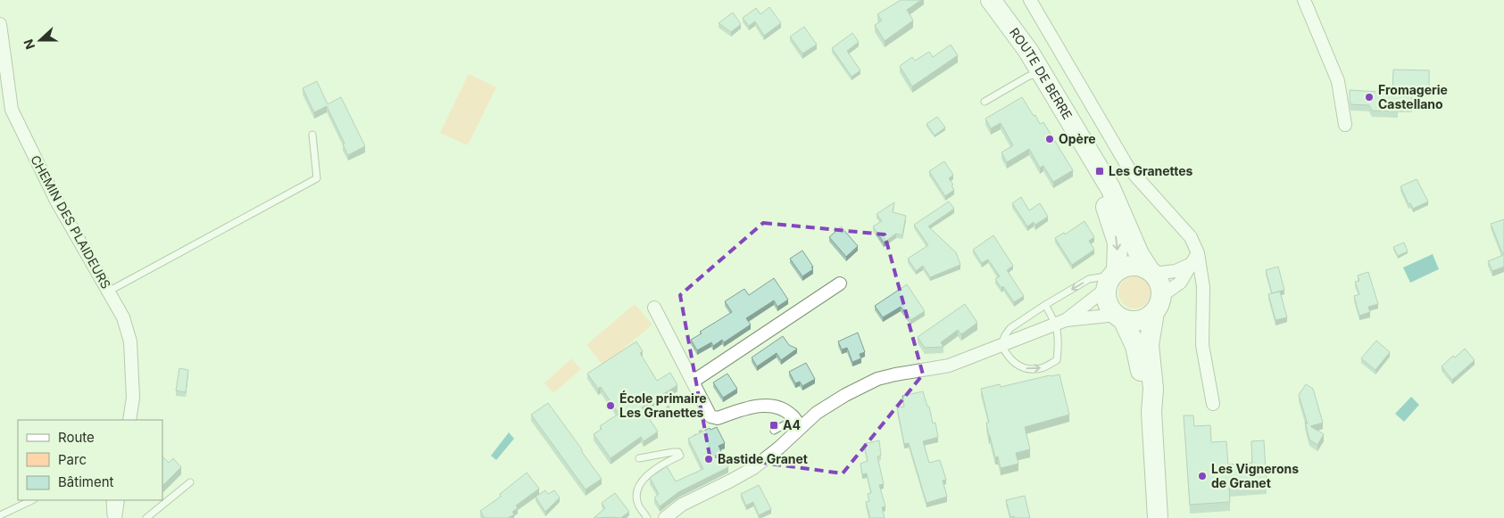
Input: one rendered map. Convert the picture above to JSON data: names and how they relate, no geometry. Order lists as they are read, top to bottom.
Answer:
{
  "streets": {
    "main road": ["ROUTE DE BERRE"],
    "street": ["CHEMIN DES PLAIDEURS"]
  },
  "places": {
    "other": [
      "Fromagerie Castellano",
      "Opère",
      "École primaire Les Granettes",
      "Bastide Granet",
      "Les Vignerons de Granet"
    ],
    "transit": ["Les Granettes", "A4"]
  },
  "legend": ["Route", "Parc", "Bâtiment"],
  "north": "left"
}
